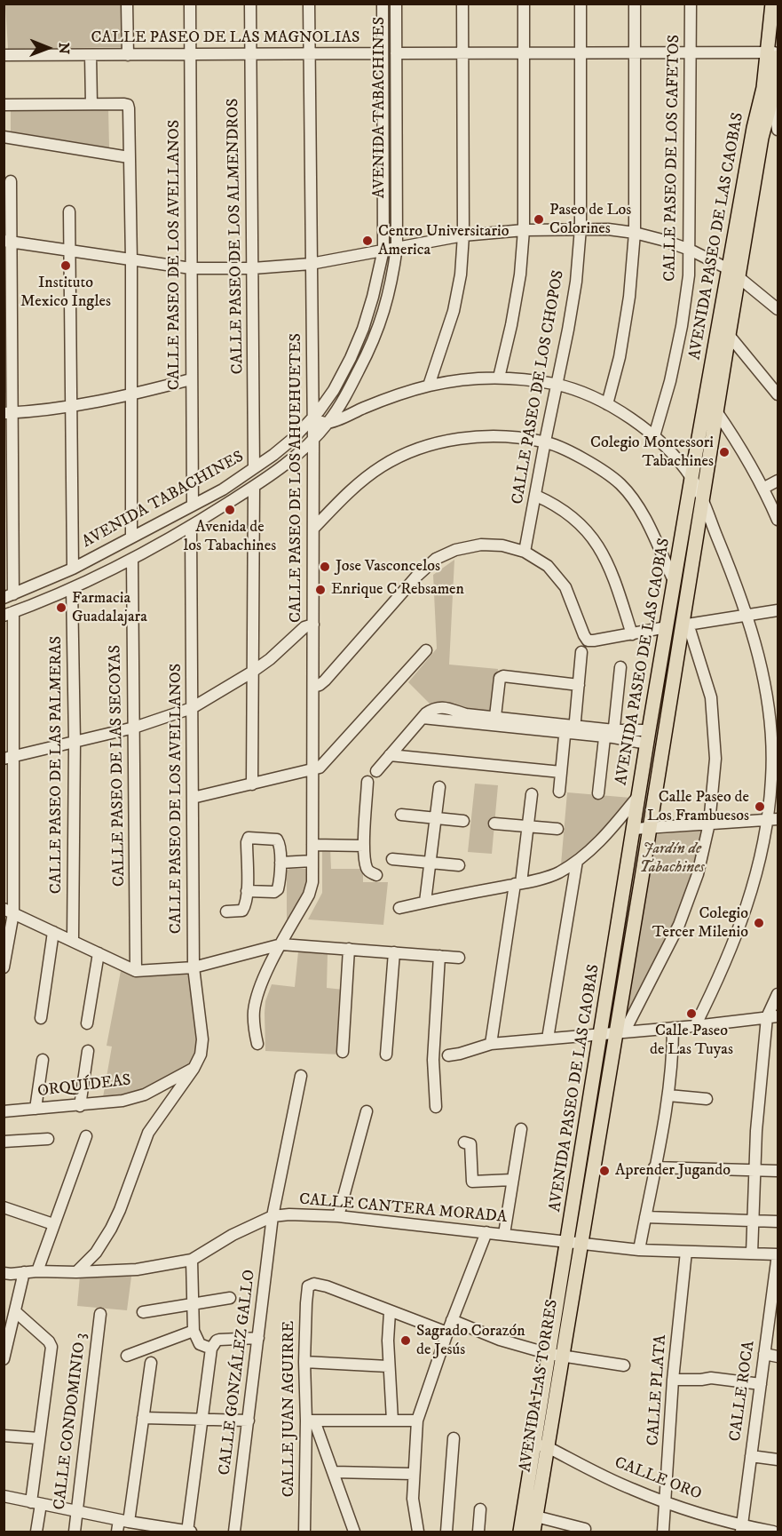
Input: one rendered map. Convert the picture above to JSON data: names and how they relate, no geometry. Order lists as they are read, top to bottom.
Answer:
{
  "streets": {
    "main road": ["AVENIDA PASEO DE LAS CAOBAS", "AVENIDA LAS TORRES"],
    "street": [
      "CALLE PASEO DE LAS MAGNOLIAS",
      "AVENIDA TABACHINES",
      "CALLE PASEO DE LOS CAFETOS",
      "CALLE PASEO DE LOS ALMENDROS",
      "CALLE PASEO DE LOS AVELLANOS",
      "CALLE PASEO DE LOS CHOPOS",
      "CALLE PASEO DE LOS AHUEHUETES",
      "CALLE PASEO DE LAS PALMERAS",
      "CALLE PASEO DE LAS SECOYAS",
      "ORQUÍDEAS",
      "CALLE CANTERA MORADA",
      "CALLE GONZÁLEZ GALLO",
      "CALLE PLATA",
      "CALLE ROCA",
      "CALLE JUAN AGUIRRE",
      "CALLE CONDOMINIO 3",
      "CALLE ORO"
    ]
  },
  "crossings": [
    ["CALLE PASEO DE LAS MAGNOLIAS", "AVENIDA TABACHINES"],
    ["CALLE PASEO DE LAS MAGNOLIAS", "CALLE PASEO DE LOS ALMENDROS"],
    ["CALLE PASEO DE LAS MAGNOLIAS", "CALLE PASEO DE LOS AVELLANOS"],
    ["CALLE PASEO DE LAS MAGNOLIAS", "CALLE PASEO DE LOS AHUEHUETES"],
    ["AVENIDA TABACHINES", "CALLE PASEO DE LOS ALMENDROS"],
    ["AVENIDA TABACHINES", "CALLE PASEO DE LOS AVELLANOS"],
    ["AVENIDA TABACHINES", "CALLE PASEO DE LOS AHUEHUETES"],
    ["AVENIDA TABACHINES", "CALLE PASEO DE LAS PALMERAS"],
    ["AVENIDA TABACHINES", "CALLE PASEO DE LAS SECOYAS"],
    ["AVENIDA PASEO DE LAS CAOBAS", "CALLE CANTERA MORADA"],
    ["AVENIDA PASEO DE LAS CAOBAS", "AVENIDA LAS TORRES"],
    ["CALLE PASEO DE LOS AVELLANOS", "ORQUÍDEAS"],
    ["CALLE PASEO DE LOS AVELLANOS", "CALLE CANTERA MORADA"],
    ["CALLE CANTERA MORADA", "CALLE GONZÁLEZ GALLO"],
    ["CALLE CANTERA MORADA", "AVENIDA LAS TORRES"],
    ["CALLE CANTERA MORADA", "CALLE PLATA"],
    ["CALLE CANTERA MORADA", "CALLE ROCA"],
    ["AVENIDA LAS TORRES", "CALLE ORO"],
    ["CALLE PLATA", "CALLE ORO"],
    ["CALLE ROCA", "CALLE ORO"]
  ],
  "parks": ["Jardín de Tabachines"],
  "places": [
    "Paseo de Los Colorines",
    "Centro Universitario America",
    "Instituto Mexico Ingles",
    "Colegio Montessori Tabachines",
    "Avenida de los Tabachines",
    "Jose Vasconcelos",
    "Enrique C Rebsamen",
    "Farmacia Guadalajara",
    "Calle Paseo de Los Frambuesos",
    "Colegio Tercer Milenio",
    "Calle Paseo de Las Tuyas",
    "Aprender Jugando",
    "Sagrado Corazón de Jesús"
  ],
  "north": "right"
}
